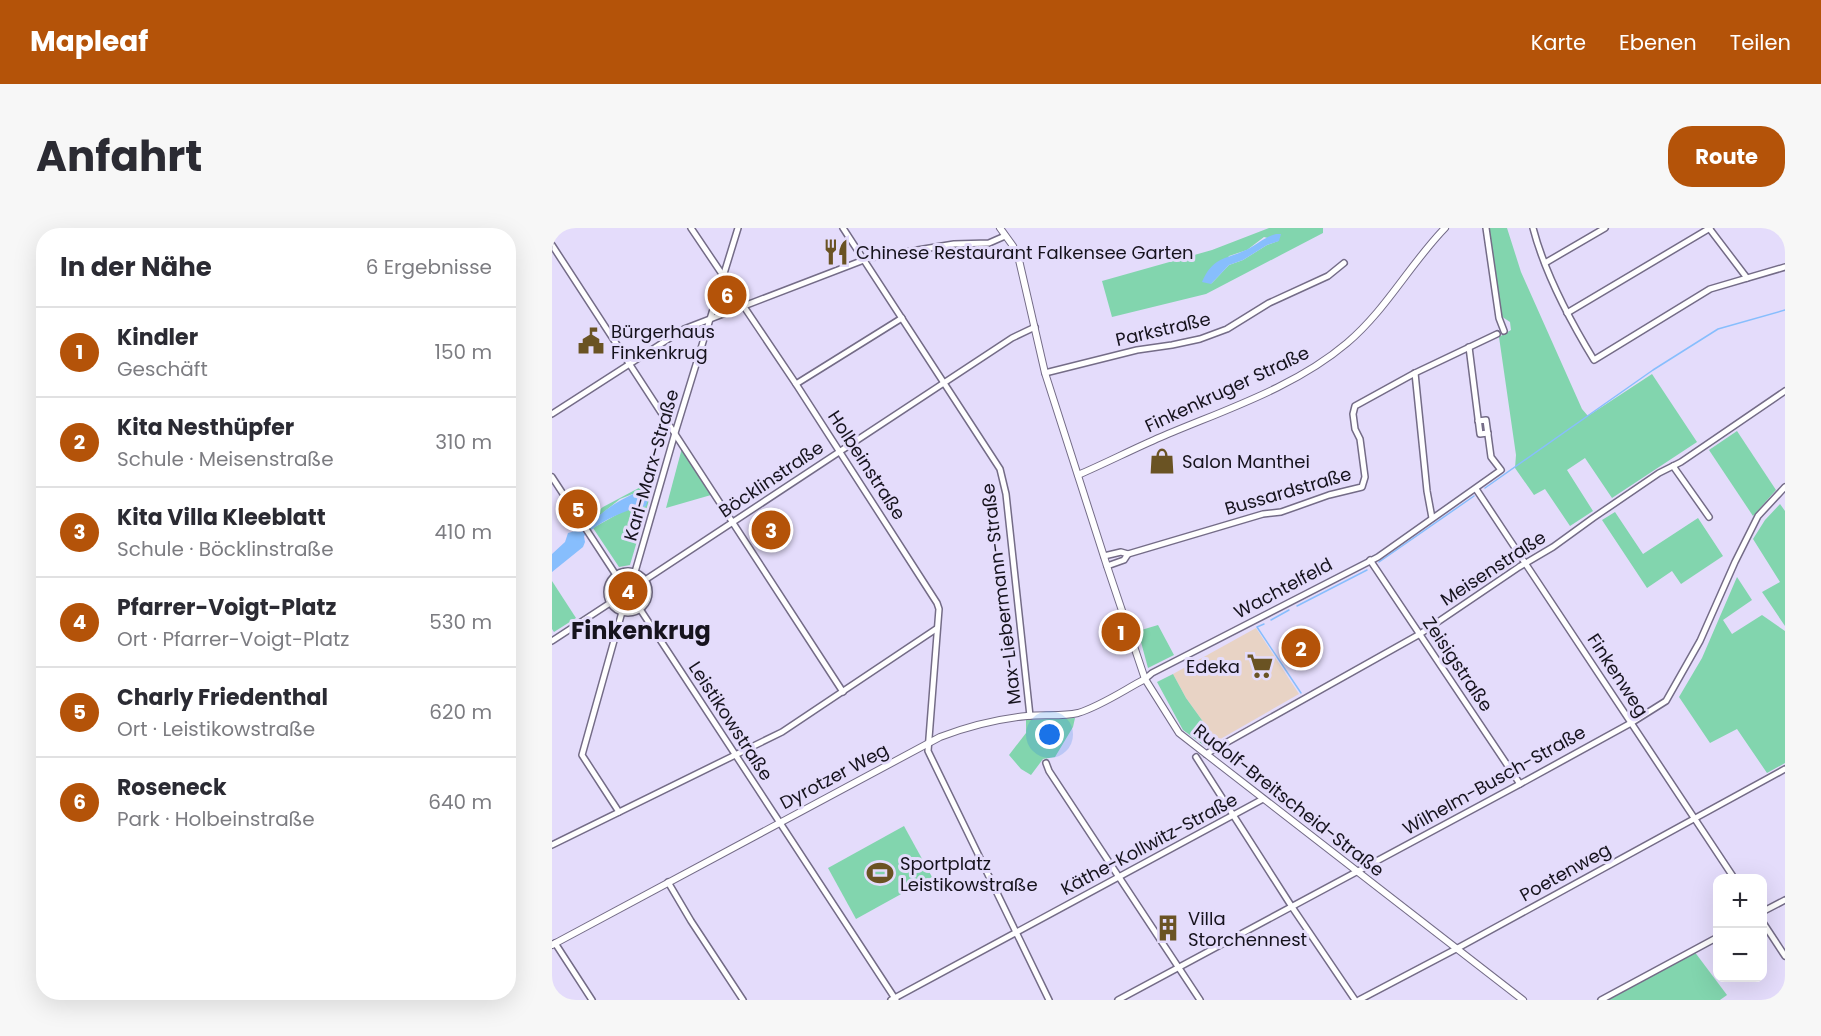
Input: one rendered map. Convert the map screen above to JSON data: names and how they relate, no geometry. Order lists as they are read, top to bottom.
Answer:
{
  "streets": {
    "street": [
      "Parkstraße",
      "Finkenkruger Straße",
      "Karl-Marx-Straße",
      "Holbeinstraße",
      "Böcklinstraße",
      "Bussardstraße",
      "Meisenstraße",
      "Wachtelfeld",
      "Max-Liebermann-Straße",
      "Zeisigstraße",
      "Finkenweg",
      "Leistikowstraße",
      "Dyrotzer Weg",
      "Wilhelm-Busch-Straße",
      "Rudolf-Breitscheid-Straße",
      "Käthe-Kollwitz-Straße",
      "Poetenweg"
    ]
  },
  "crossings": [
    ["Parkstraße", "Rudolf-Breitscheid-Straße"],
    ["Finkenkruger Straße", "Rudolf-Breitscheid-Straße"],
    ["Karl-Marx-Straße", "Holbeinstraße"],
    ["Karl-Marx-Straße", "Böcklinstraße"],
    ["Karl-Marx-Straße", "Leistikowstraße"],
    ["Holbeinstraße", "Böcklinstraße"],
    ["Holbeinstraße", "Dyrotzer Weg"],
    ["Böcklinstraße", "Max-Liebermann-Straße"],
    ["Böcklinstraße", "Leistikowstraße"],
    ["Böcklinstraße", "Rudolf-Breitscheid-Straße"],
    ["Bussardstraße", "Wachtelfeld"],
    ["Bussardstraße", "Rudolf-Breitscheid-Straße"],
    ["Meisenstraße", "Zeisigstraße"],
    ["Meisenstraße", "Finkenweg"],
    ["Meisenstraße", "Rudolf-Breitscheid-Straße"],
    ["Wachtelfeld", "Zeisigstraße"],
    ["Wachtelfeld", "Finkenweg"],
    ["Wachtelfeld", "Dyrotzer Weg"],
    ["Wachtelfeld", "Rudolf-Breitscheid-Straße"],
    ["Max-Liebermann-Straße", "Dyrotzer Weg"],
    ["Zeisigstraße", "Wilhelm-Busch-Straße"],
    ["Finkenweg", "Wilhelm-Busch-Straße"],
    ["Finkenweg", "Poetenweg"],
    ["Leistikowstraße", "Dyrotzer Weg"],
    ["Leistikowstraße", "Käthe-Kollwitz-Straße"],
    ["Dyrotzer Weg", "Rudolf-Breitscheid-Straße"],
    ["Wilhelm-Busch-Straße", "Rudolf-Breitscheid-Straße"],
    ["Rudolf-Breitscheid-Straße", "Käthe-Kollwitz-Straße"],
    ["Rudolf-Breitscheid-Straße", "Poetenweg"]
  ],
  "districts": ["Finkenkrug"],
  "places": {
    "restaurant": ["Chinese Restaurant Falkensee Garten"],
    "public building": ["Bürgerhaus Finkenkrug"],
    "shop": ["Salon Manthei"],
    "supermarket": ["Edeka"],
    "sports": ["Sportplatz Leistikowstraße"],
    "building": ["Villa Storchennest"]
  },
  "page": {
    "header": "Mapleaf",
    "nav": ["Karte", "Ebenen", "Teilen"],
    "title": "Anfahrt",
    "buttons": "Route",
    "heading": ["In der Nähe", "6 Ergebnisse"],
    "pins": [
      "6",
      "5",
      "3",
      "4",
      "1",
      "2"
    ],
    "list": [
      {
        "mark": "1",
        "name": "Kindler",
        "note": "Geschäft",
        "value": "150 m"
      },
      {
        "mark": "2",
        "name": "Kita Nesthüpfer",
        "note": "Schule · Meisenstraße",
        "value": "310 m"
      },
      {
        "mark": "3",
        "name": "Kita Villa Kleeblatt",
        "note": "Schule · Böcklinstraße",
        "value": "410 m"
      },
      {
        "mark": "4",
        "name": "Pfarrer-Voigt-Platz",
        "note": "Ort · Pfarrer-Voigt-Platz",
        "value": "530 m"
      },
      {
        "mark": "5",
        "name": "Charly Friedenthal",
        "note": "Ort · Leistikowstraße",
        "value": "620 m"
      },
      {
        "mark": "6",
        "name": "Roseneck",
        "note": "Park · Holbeinstraße",
        "value": "640 m"
      }
    ],
    "map_buttons": ["+", "−"]
  }
}
